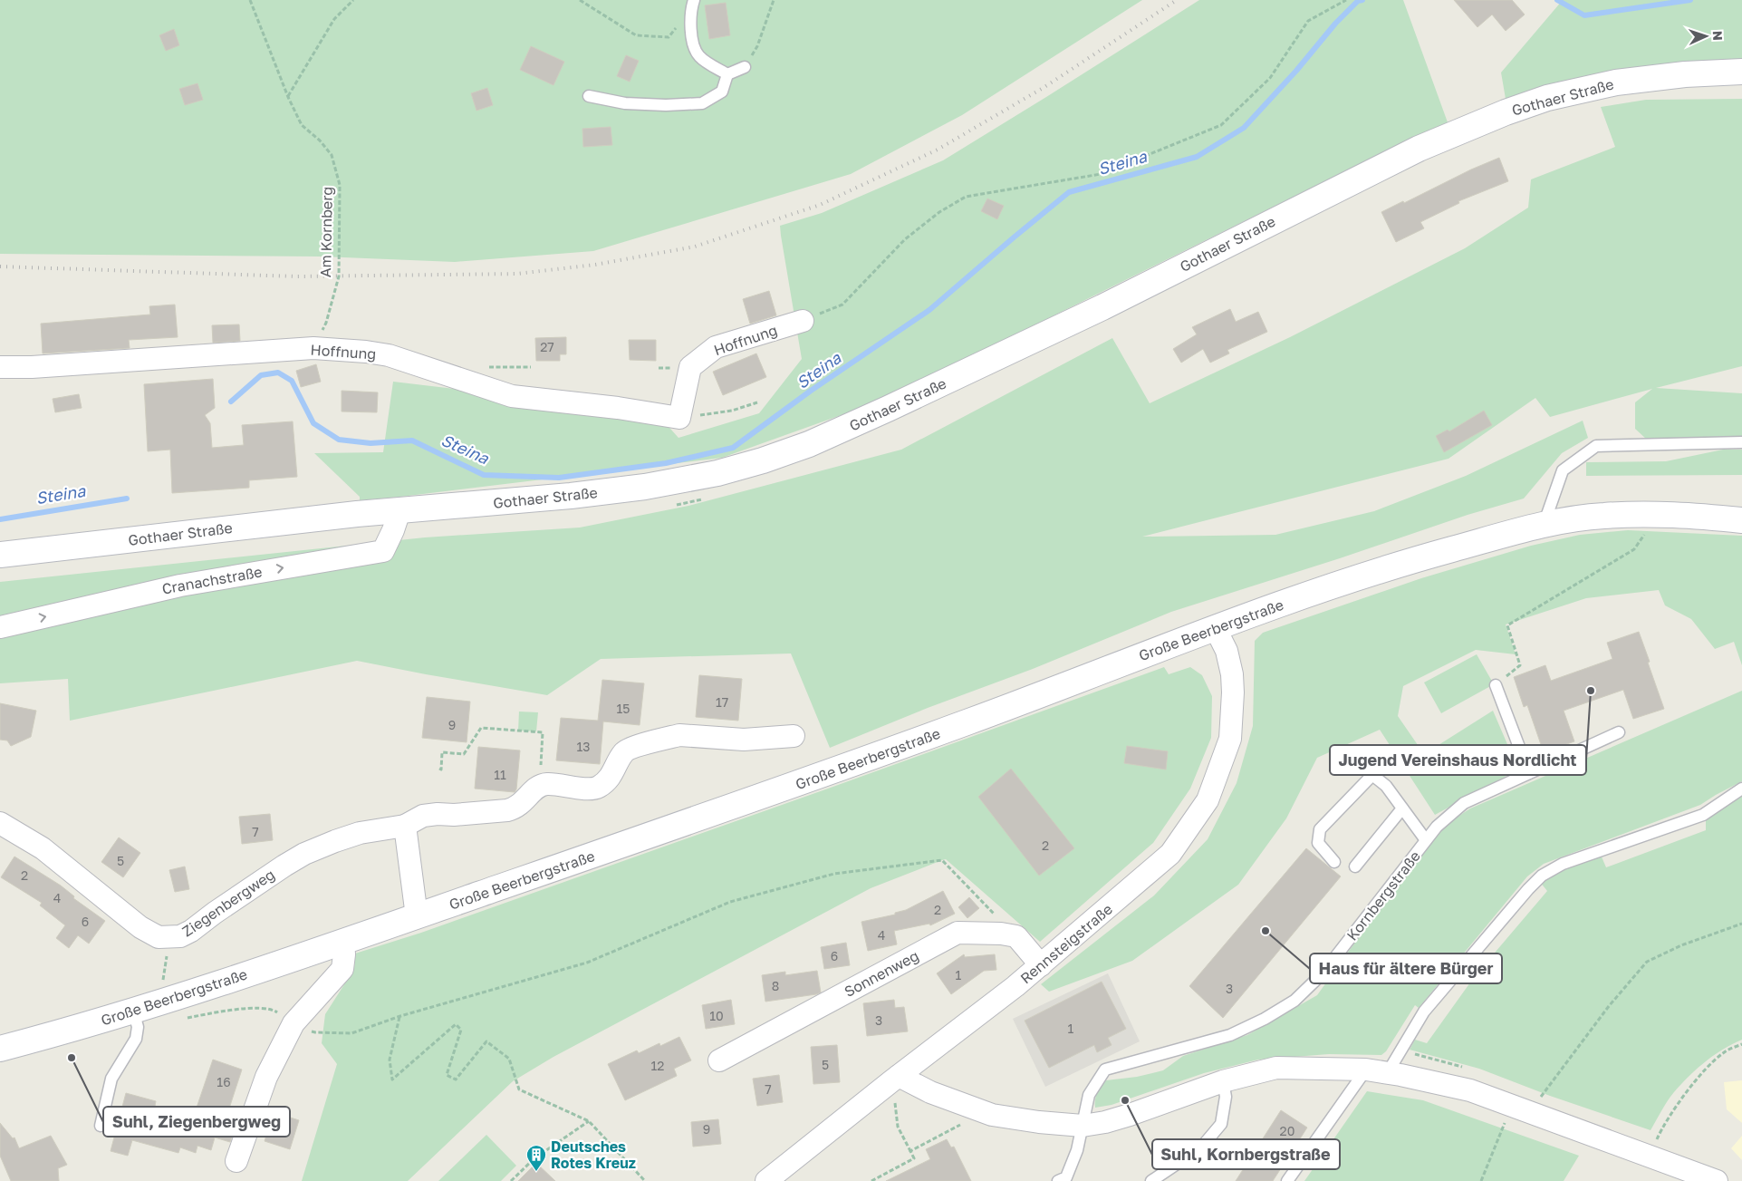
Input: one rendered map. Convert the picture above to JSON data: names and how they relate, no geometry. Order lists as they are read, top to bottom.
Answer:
{
  "streets": {
    "street": [
      "Gothaer Straße",
      "Hoffnung",
      "Cranachstraße",
      "Große Beerbergstraße",
      "Ziegenbergweg",
      "Rennsteigstraße",
      "Sonnenweg"
    ],
    "lane": ["Kornbergstraße"],
    "path": ["Am Kornberg"]
  },
  "crossings": [
    ["Gothaer Straße", "Cranachstraße"],
    ["Am Kornberg", "Hoffnung"],
    ["Große Beerbergstraße", "Rennsteigstraße"]
  ],
  "one_way": ["Cranachstraße"],
  "water": ["Steina"],
  "places": {
    "other": [
      "Jugend Vereinshaus Nordlicht",
      "Haus für ältere Bürger",
      "Suhl, Ziegenbergweg",
      "Suhl, Kornbergstraße"
    ],
    "building": ["Deutsches Rotes Kreuz"]
  },
  "house_numbers": [
    "27",
    "17",
    "15",
    "9",
    "13",
    "11",
    "7",
    "2",
    "5",
    "2",
    "4",
    "2",
    "6",
    "4",
    "6",
    "1",
    "8",
    "3",
    "10",
    "3",
    "1",
    "5",
    "12",
    "16",
    "7",
    "9",
    "20"
  ],
  "north": "right"
}
